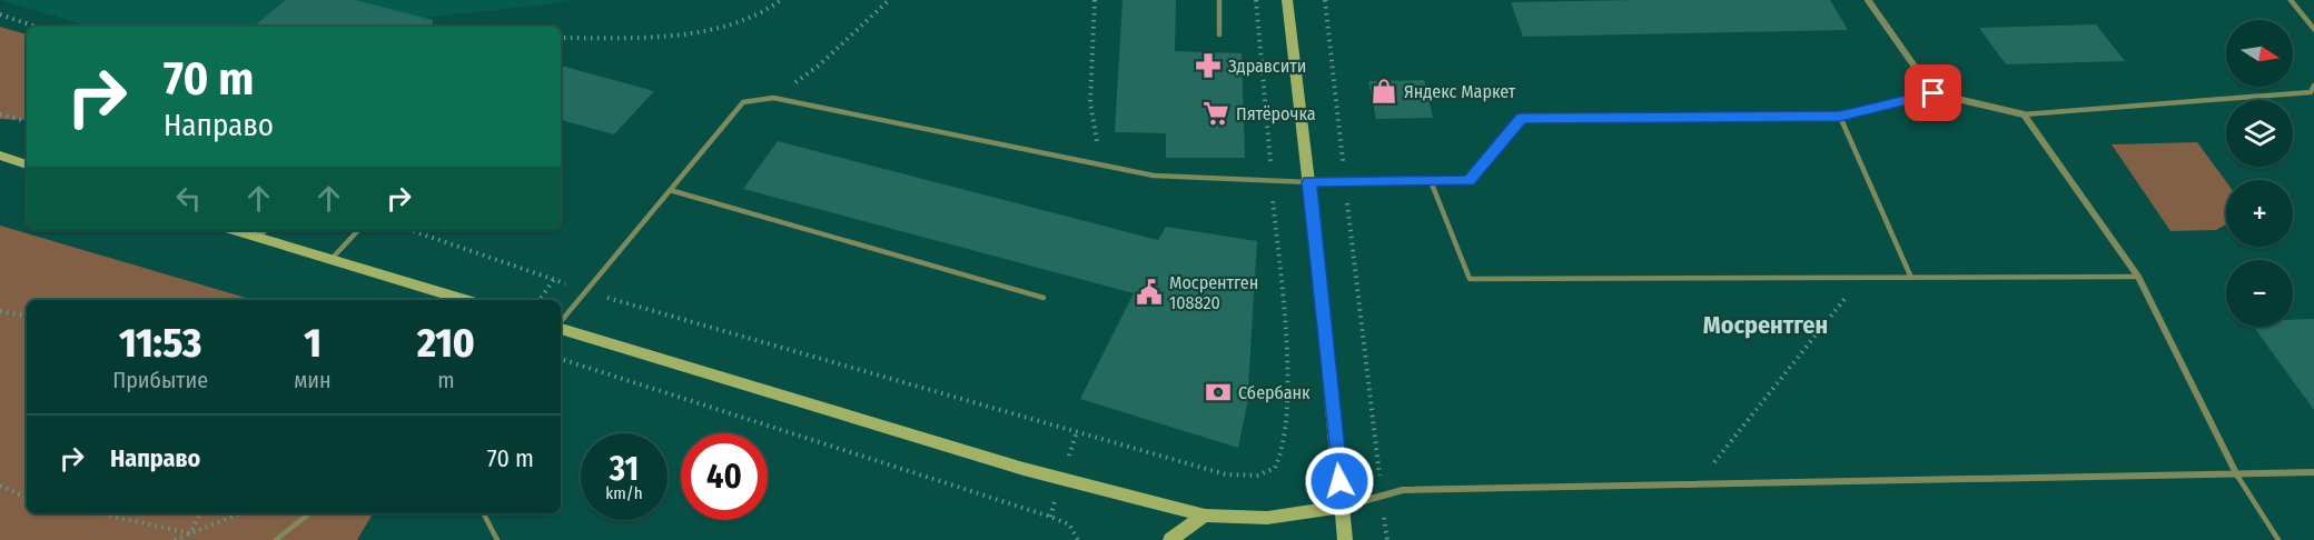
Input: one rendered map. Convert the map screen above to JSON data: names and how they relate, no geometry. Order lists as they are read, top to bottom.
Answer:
{
  "districts": ["Мосрентген"],
  "places": {
    "pharmacy": ["Здравсити"],
    "shop": ["Яндекс Маркет"],
    "supermarket": ["Пятёрочка"],
    "public building": ["Мосрентген 108820"],
    "bank": ["Сбербанк"]
  },
  "north": "right",
  "page": {
    "map_buttons": ["+", "−"],
    "turn": ["70 m", "Направо"],
    "eta": [
      "11:53",
      "Прибытие",
      "1",
      "мин",
      "210",
      "m"
    ],
    "list": [
      {
        "name": "Направо",
        "value": "70 m"
      }
    ],
    "speed": "31 km/h",
    "limit": "40"
  }
}
